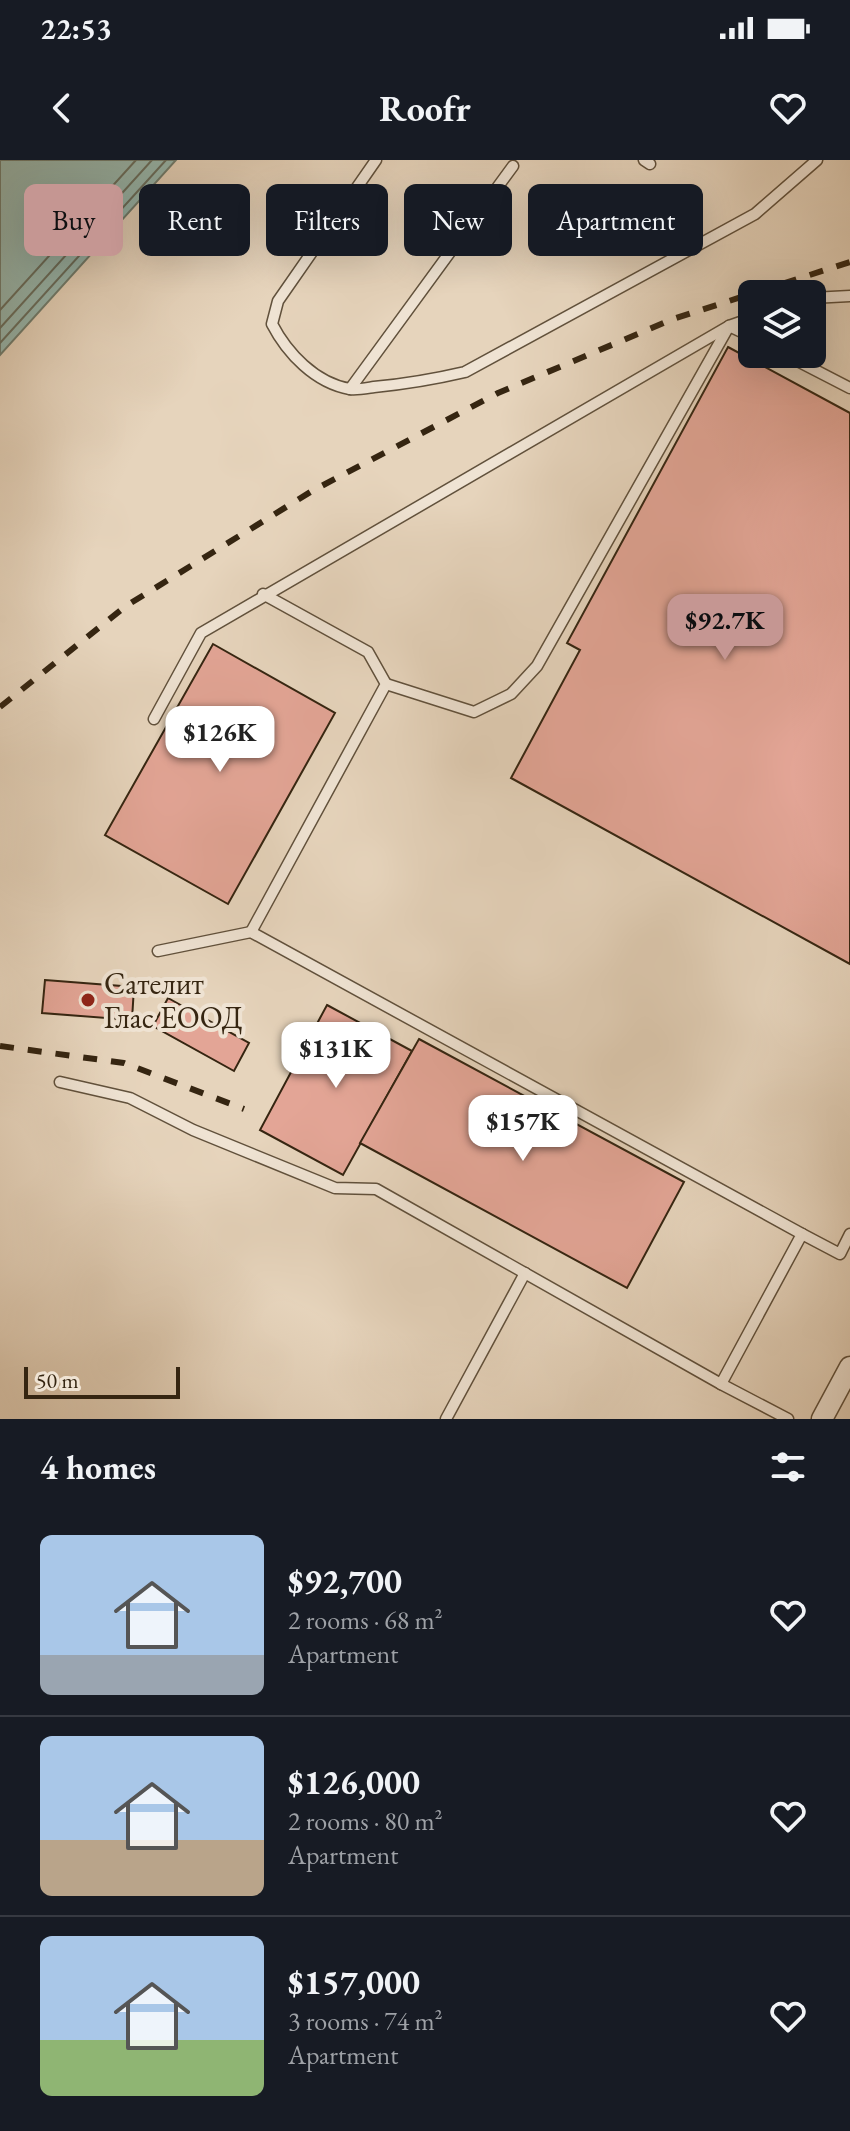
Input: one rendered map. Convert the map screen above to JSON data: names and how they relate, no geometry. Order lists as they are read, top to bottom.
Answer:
{
  "places": ["Сателит Глас ЕООД"],
  "scale_bar": "50 m",
  "page": {
    "status": "22:53",
    "header": "Roofr",
    "chip": [
      "Buy",
      "Rent",
      "Filters",
      "New",
      "Apartment"
    ],
    "price": [
      "$92.7K",
      "$126K",
      "$131K",
      "$157K"
    ],
    "scale": "50 m",
    "heading": "4 homes",
    "list": [
      {
        "name": "$92,700",
        "note": "2 rooms · 68 m² · Apartment"
      },
      {
        "name": "$126,000",
        "note": "2 rooms · 80 m² · Apartment"
      },
      {
        "name": "$157,000",
        "note": "3 rooms · 74 m² · Apartment"
      }
    ]
  }
}
